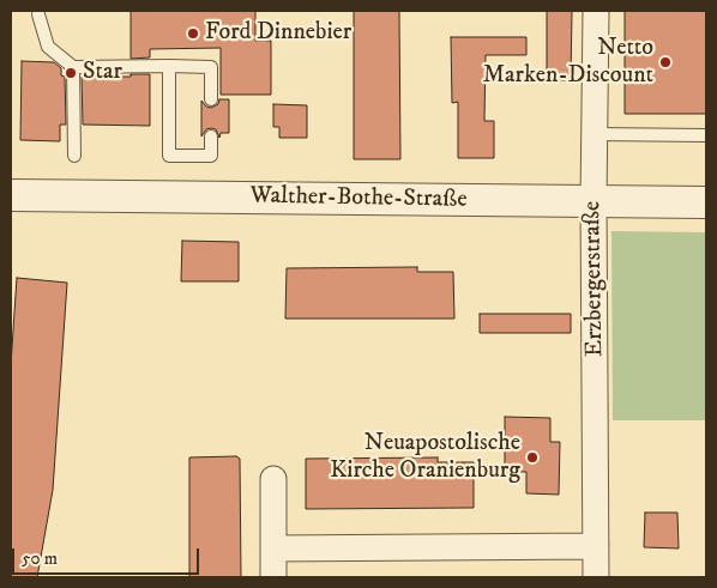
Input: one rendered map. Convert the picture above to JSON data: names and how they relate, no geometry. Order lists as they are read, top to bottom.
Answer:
{
  "streets": {
    "street": ["Walther-Bothe-Straße", "Erzbergerstraße"]
  },
  "crossings": [
    ["Walther-Bothe-Straße", "Erzbergerstraße"]
  ],
  "places": [
    "Ford Dinnebier",
    "Netto Marken-Discount",
    "Star",
    "Neuapostolische Kirche Oranienburg"
  ],
  "scale_bar": "50 m"
}
